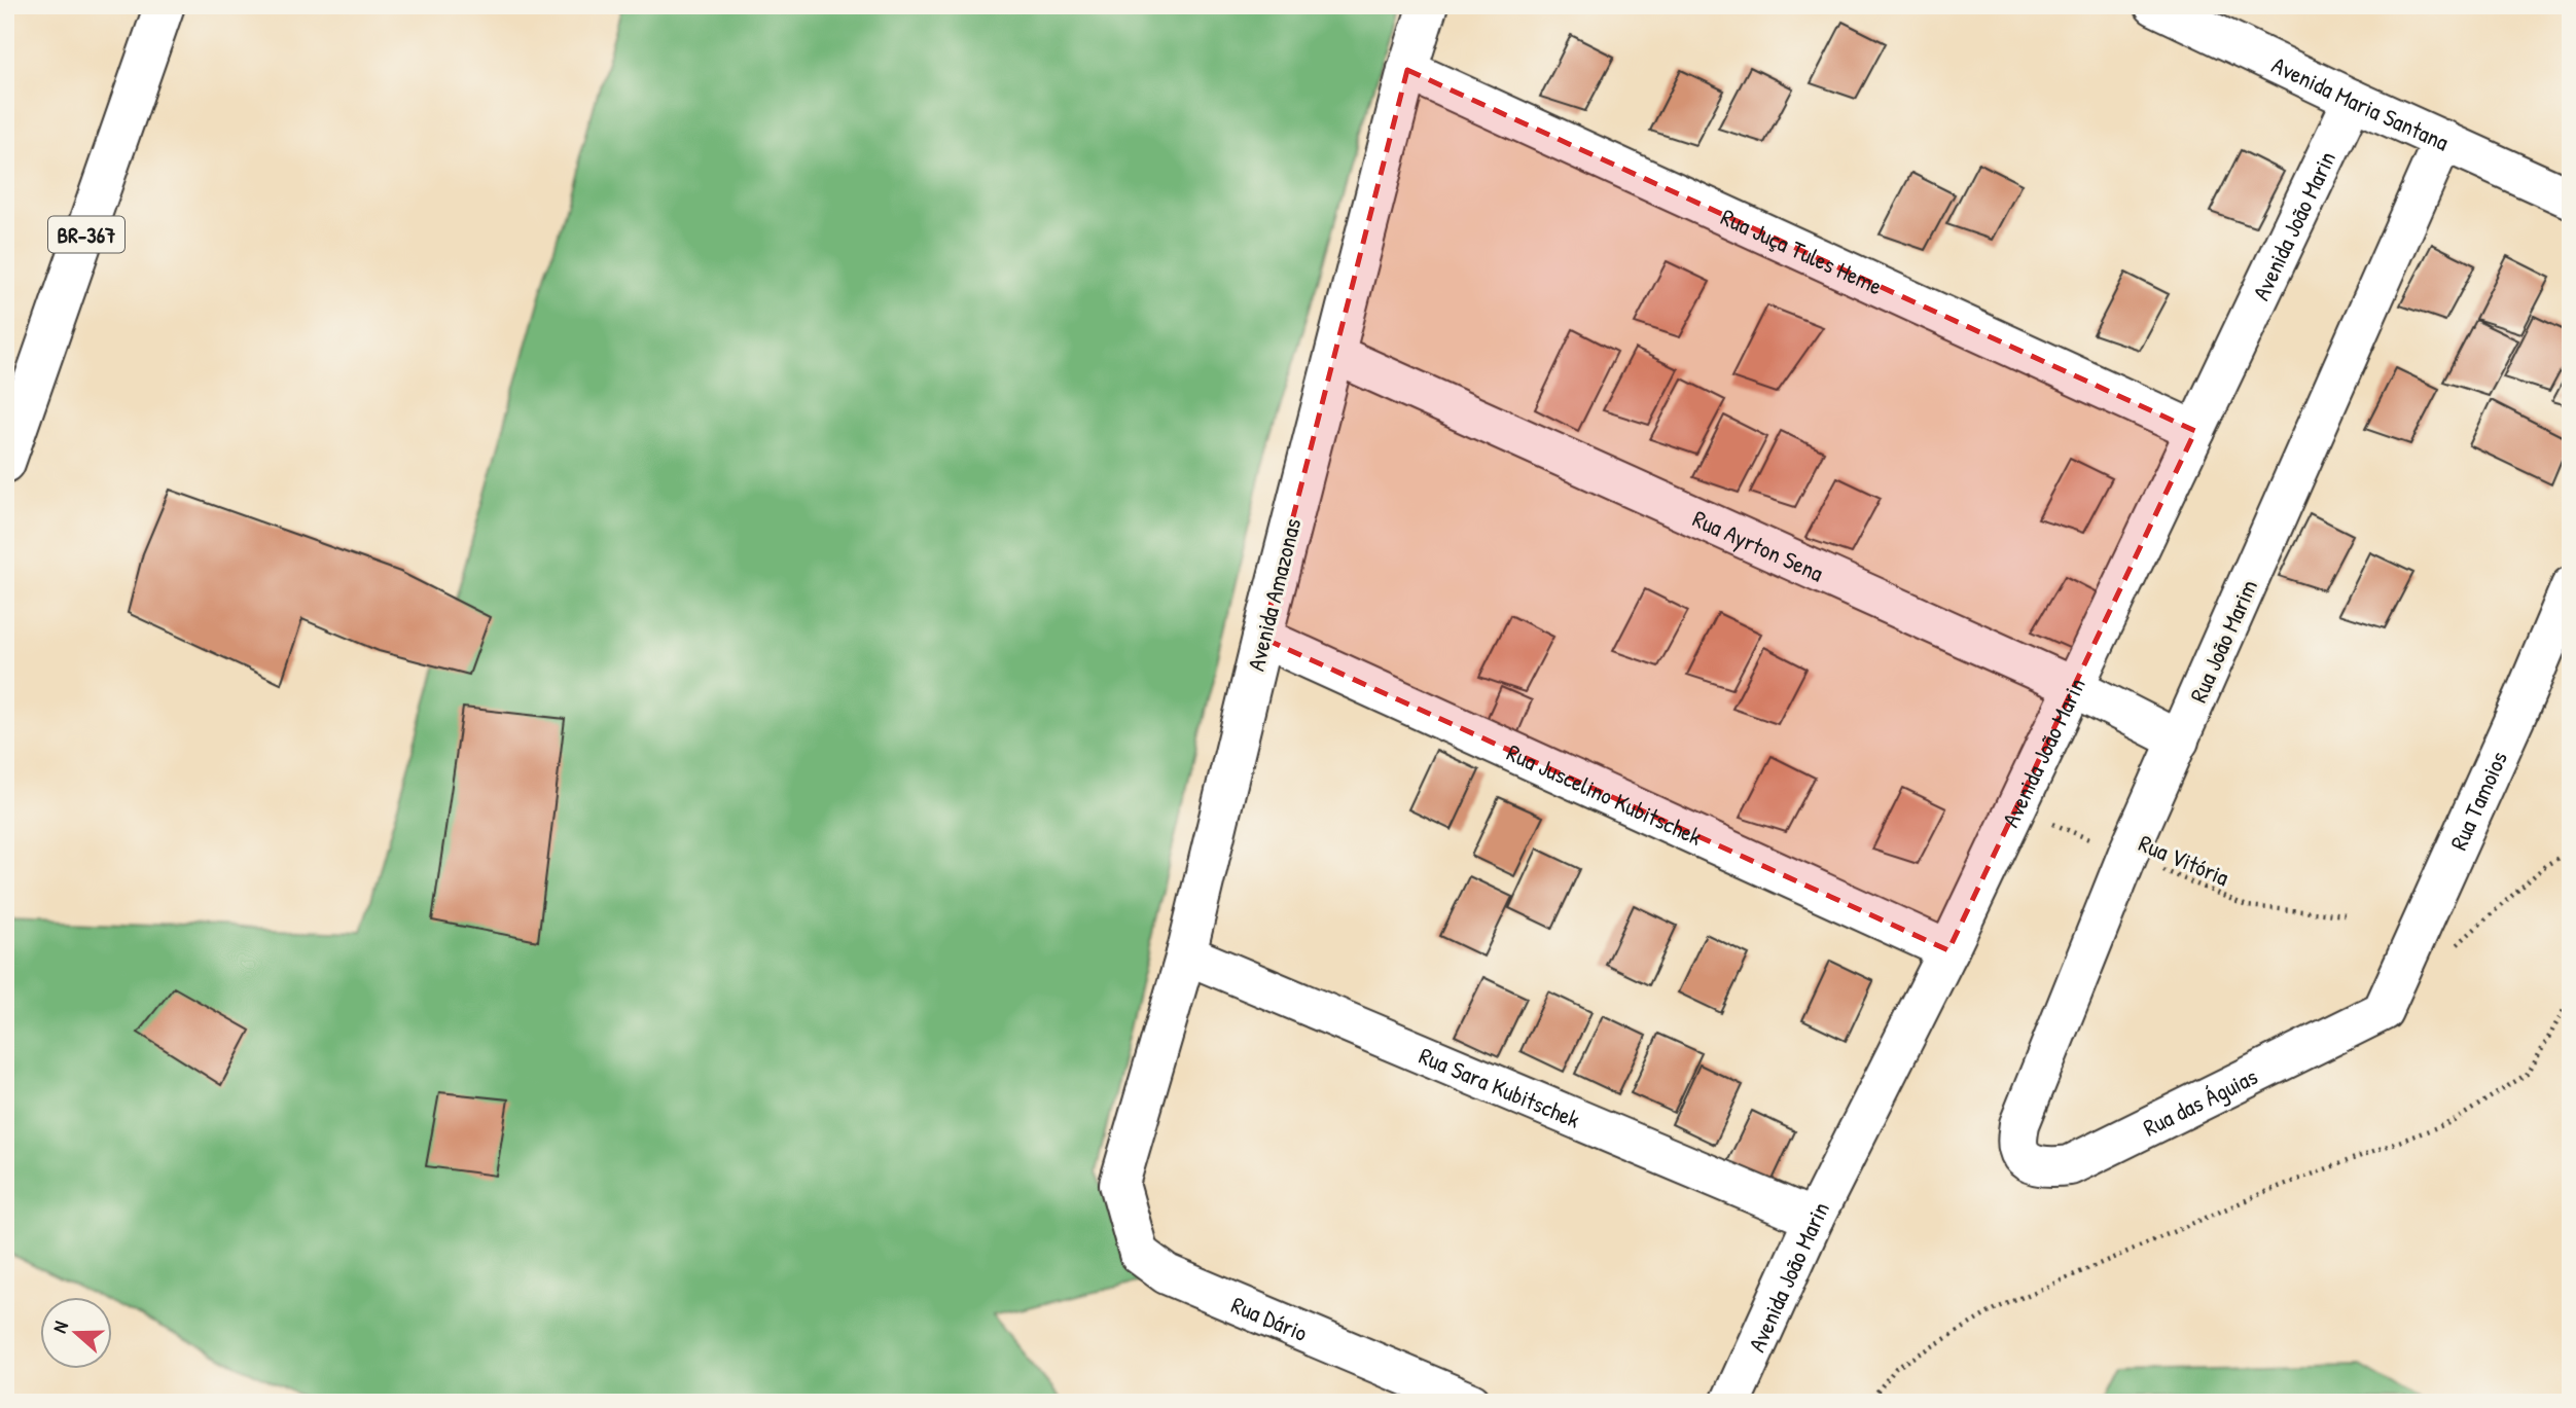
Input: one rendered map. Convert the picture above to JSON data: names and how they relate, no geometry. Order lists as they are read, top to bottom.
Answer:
{
  "streets": {
    "street": [
      "Avenida Maria Santana",
      "Avenida João Marin",
      "BR-367",
      "Rua Juça Tules Heme",
      "Rua Ayrton Sena",
      "Avenida Amazonas",
      "Rua João Marim",
      "Rua Juscelino Kubitschek",
      "Rua Tamoios",
      "Rua Sara Kubitschek",
      "Rua das Águias",
      "Rua Dário"
    ],
    "path": ["Rua Vitória"]
  },
  "crossings": [
    ["Avenida Maria Santana", "Avenida João Marin"],
    ["Avenida Maria Santana", "Rua João Marim"],
    ["Avenida João Marin", "Rua Juça Tules Heme"],
    ["Avenida João Marin", "Rua Ayrton Sena"],
    ["Avenida João Marin", "Rua Juscelino Kubitschek"],
    ["Avenida João Marin", "Rua Vitória"],
    ["Avenida João Marin", "Rua Sara Kubitschek"],
    ["Rua Juça Tules Heme", "Avenida Amazonas"],
    ["Rua Ayrton Sena", "Avenida Amazonas"],
    ["Rua Ayrton Sena", "Rua João Marim"],
    ["Avenida Amazonas", "Rua Juscelino Kubitschek"],
    ["Avenida Amazonas", "Rua Sara Kubitschek"],
    ["Avenida Amazonas", "Rua Dário"],
    ["Rua João Marim", "Rua Vitória"],
    ["Rua João Marim", "Rua das Águias"],
    ["Rua Tamoios", "Rua das Águias"]
  ],
  "north": "left"
}
